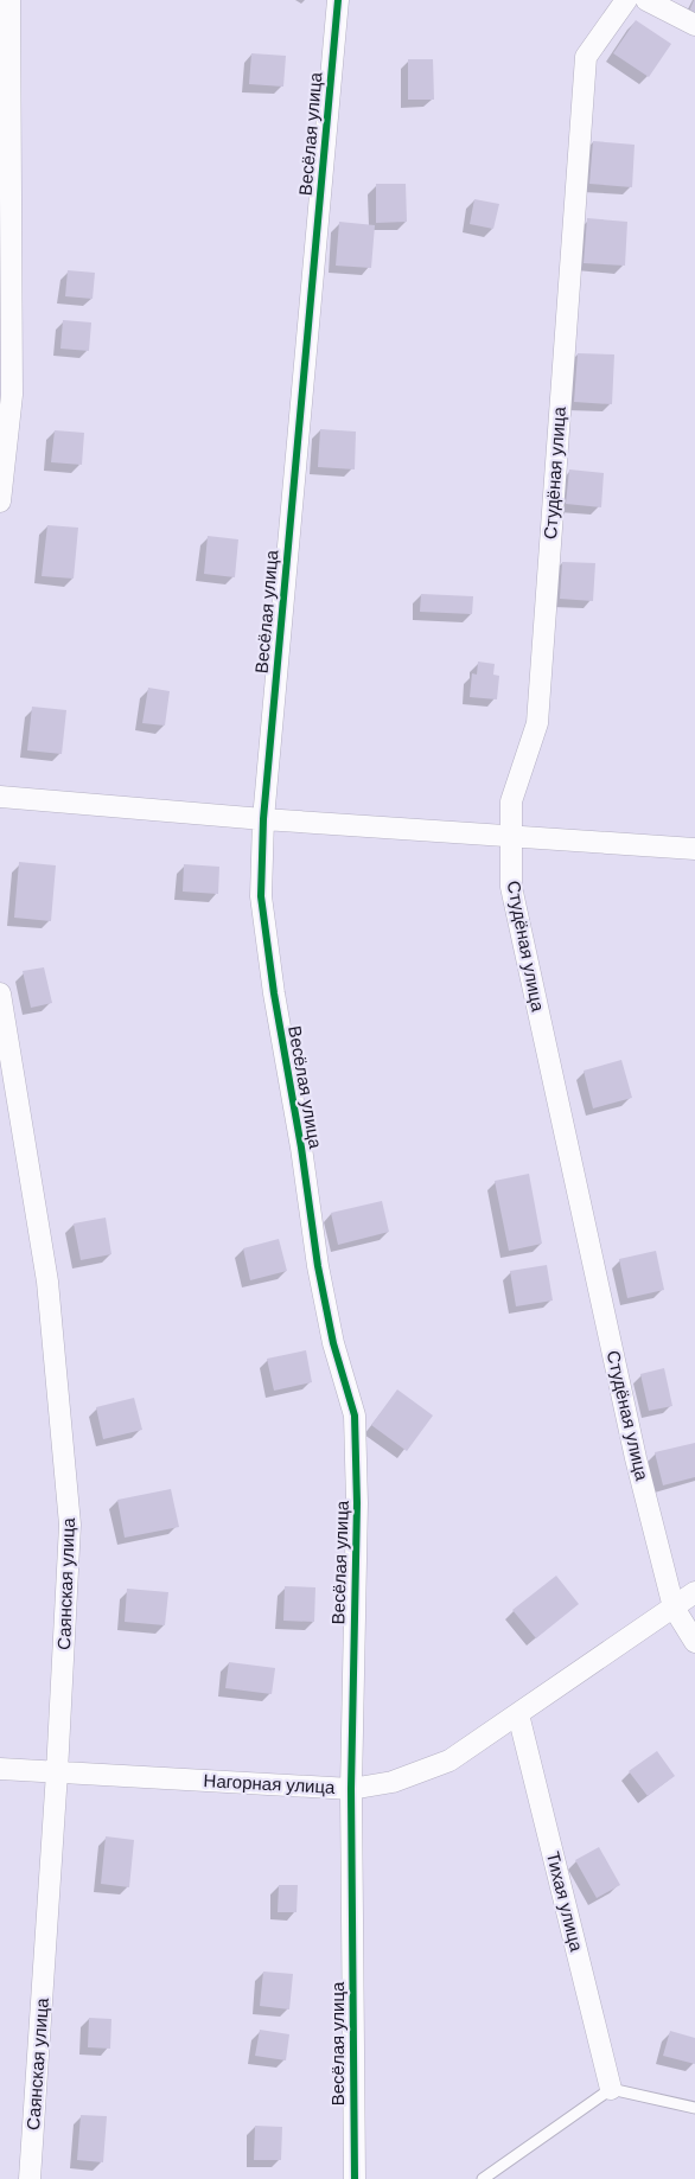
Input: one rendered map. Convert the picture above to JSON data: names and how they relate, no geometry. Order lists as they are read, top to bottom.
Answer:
{
  "streets": {
    "street": [
      "Весёлая улица",
      "Студёная улица",
      "Саянская улица",
      "Нагорная улица",
      "Тихая улица"
    ]
  },
  "crossings": [
    ["Весёлая улица", "Нагорная улица"],
    ["Студёная улица", "Нагорная улица"],
    ["Саянская улица", "Нагорная улица"],
    ["Нагорная улица", "Тихая улица"]
  ]
}
